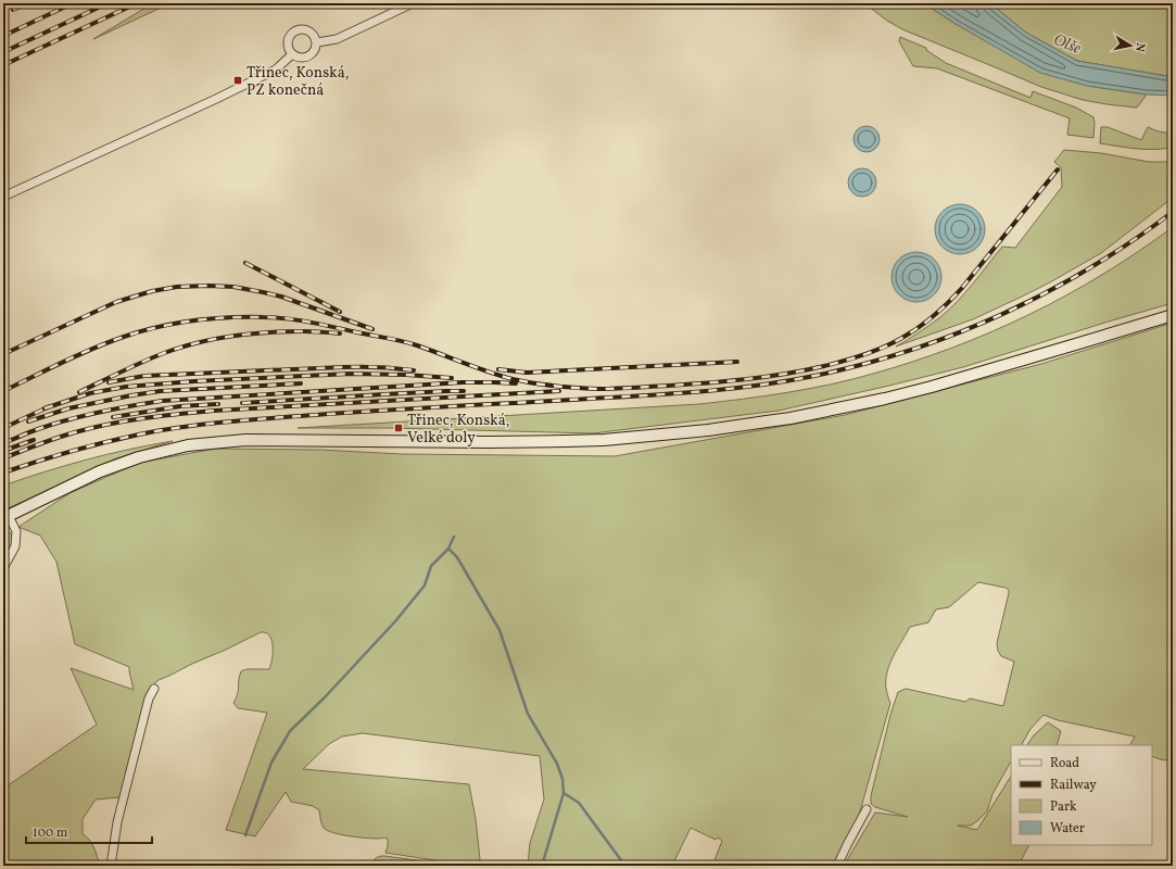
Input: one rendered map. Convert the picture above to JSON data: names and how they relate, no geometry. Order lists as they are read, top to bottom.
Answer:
{
  "water": ["Olše"],
  "places": {
    "transit": ["Třinec, Konská, PZ konečná", "Třinec, Konská, Velké doly"]
  },
  "legend": [
    "Road",
    "Railway",
    "Park",
    "Water"
  ],
  "scale_bar": "100 m",
  "north": "right"
}
